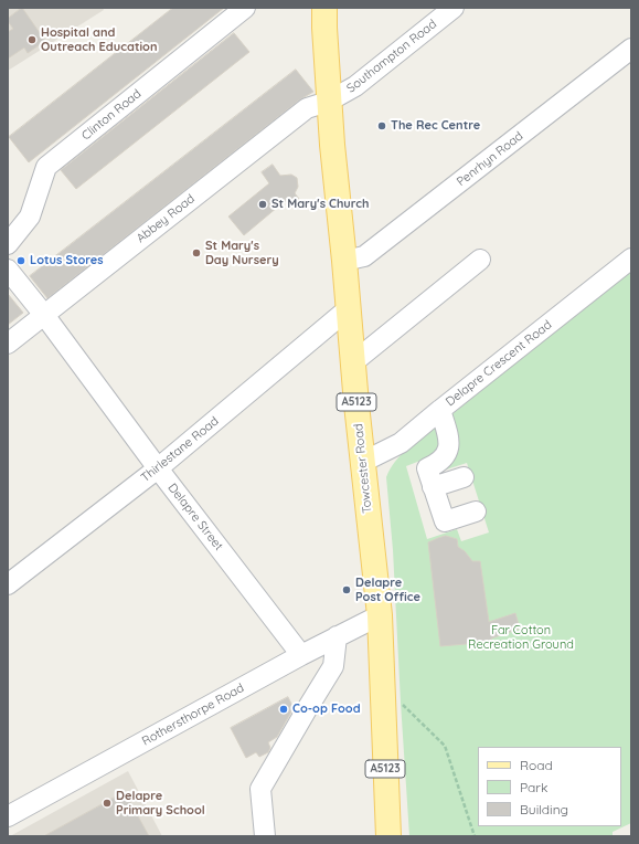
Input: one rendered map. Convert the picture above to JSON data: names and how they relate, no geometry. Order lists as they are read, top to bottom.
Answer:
{
  "streets": {
    "main road": ["A5123", "Towcester Road"],
    "street": [
      "Southampton Road",
      "Clinton Road",
      "Penrhyn Road",
      "Abbey Road",
      "Delapre Crescent Road",
      "Thirlestane Road",
      "Delapre Street",
      "Rothersthorpe Road"
    ]
  },
  "crossings": [
    ["Southampton Road", "Abbey Road"],
    ["Southampton Road", "Towcester Road"],
    ["Penrhyn Road", "Towcester Road"],
    ["Abbey Road", "Towcester Road"],
    ["Abbey Road", "Delapre Street"],
    ["Delapre Crescent Road", "Towcester Road"],
    ["Thirlestane Road", "Towcester Road"],
    ["Thirlestane Road", "Delapre Street"],
    ["Towcester Road", "Rothersthorpe Road"],
    ["Delapre Street", "Rothersthorpe Road"]
  ],
  "parks": ["Far Cotton Recreation Ground"],
  "places": [
    "Hospital and Outreach Education",
    "The Rec Centre",
    "St Mary's Church",
    "St Mary's Day Nursery",
    "Lotus Stores",
    "Delapre Post Office",
    "Co-op Food",
    "Delapre Primary School"
  ],
  "legend": ["Road", "Park", "Building"]
}
